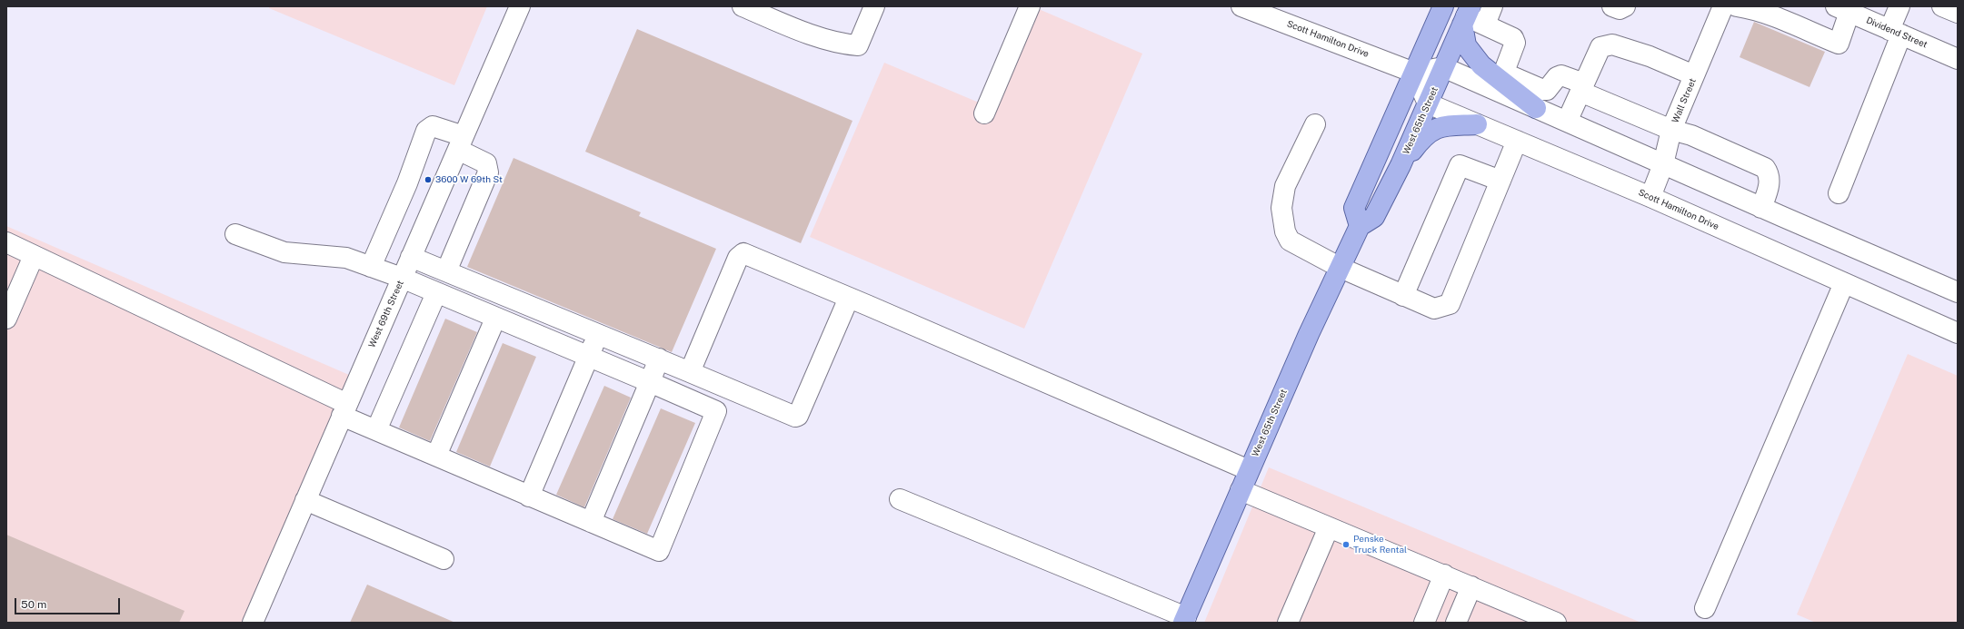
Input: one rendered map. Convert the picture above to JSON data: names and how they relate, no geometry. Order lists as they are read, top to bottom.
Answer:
{
  "streets": {
    "main road": ["West 65th Street"],
    "street": [
      "Dividend Street",
      "Scott Hamilton Drive",
      "Wall Street",
      "West 69th Street"
    ]
  },
  "crossings": [
    ["Scott Hamilton Drive", "Wall Street"],
    ["Scott Hamilton Drive", "West 65th Street"]
  ],
  "places": ["3600 W 69th St", "Penske Truck Rental"],
  "scale_bar": "50 m"
}
